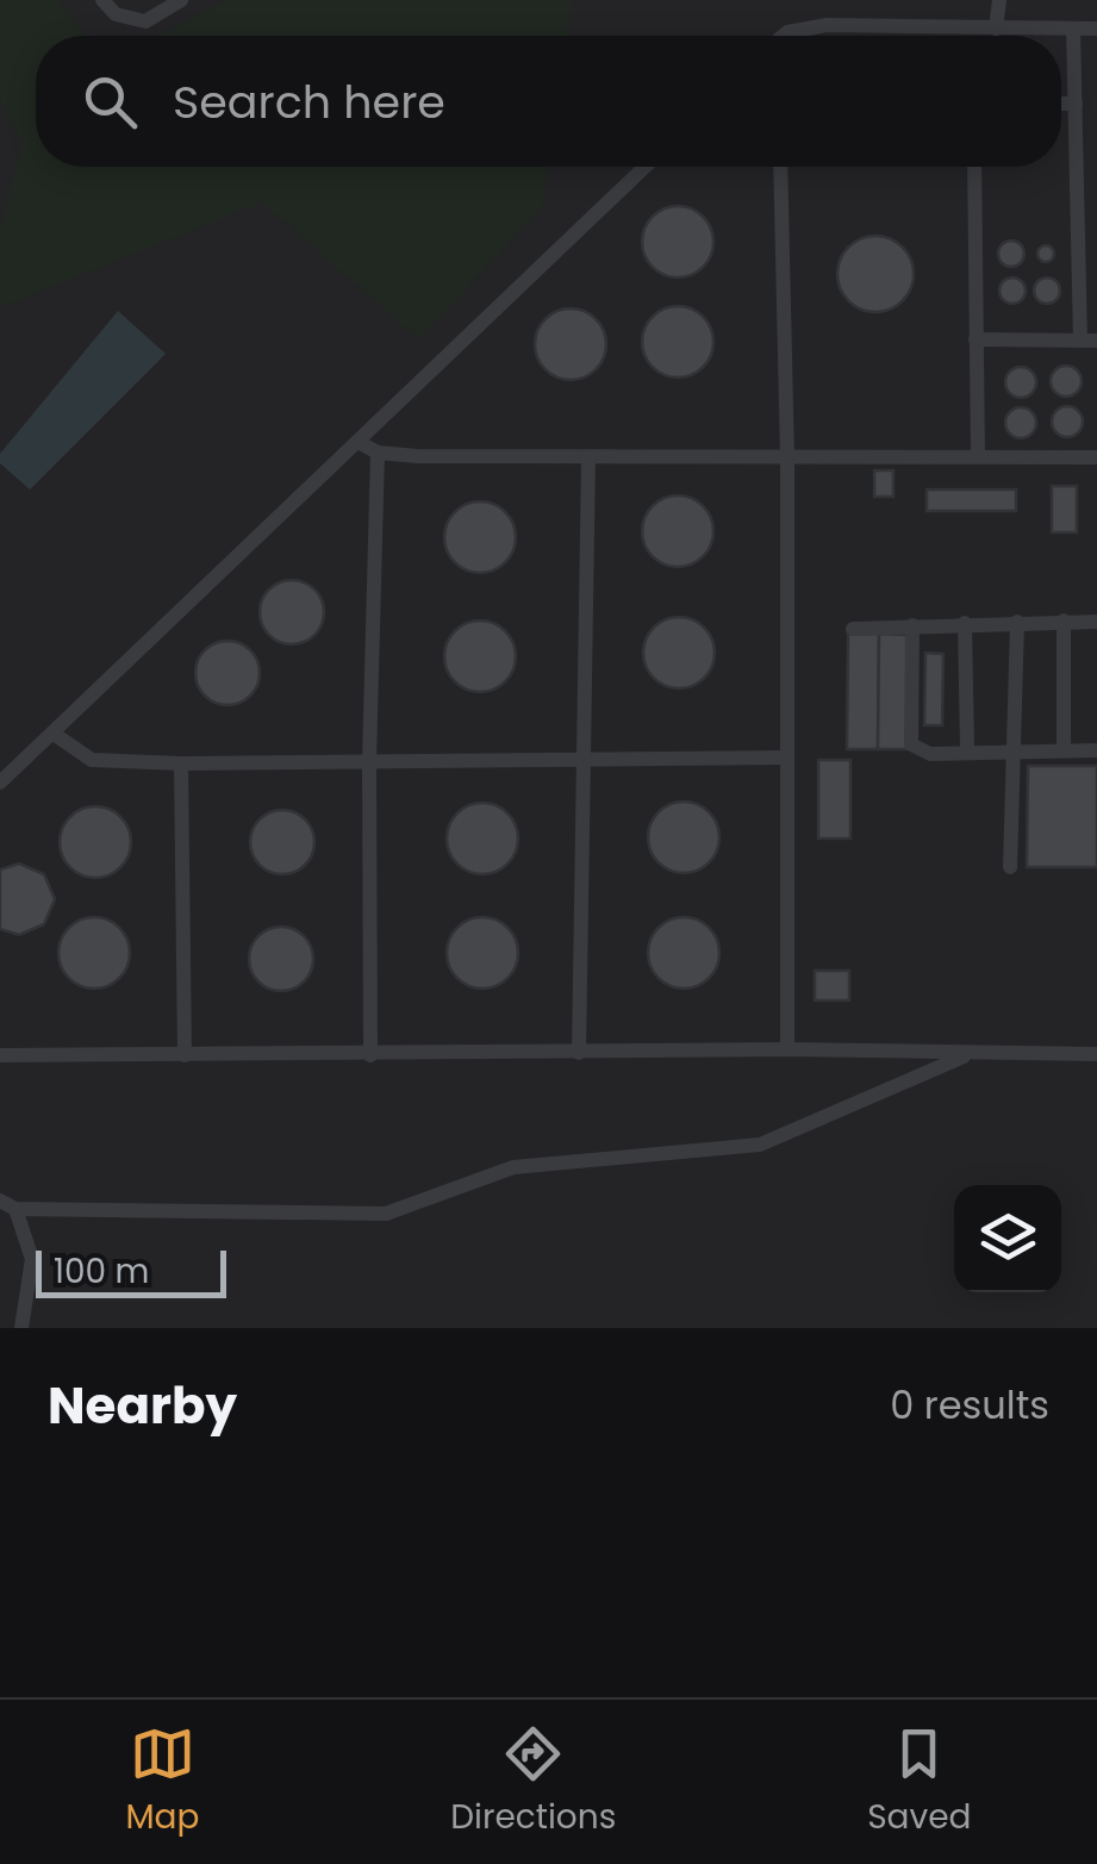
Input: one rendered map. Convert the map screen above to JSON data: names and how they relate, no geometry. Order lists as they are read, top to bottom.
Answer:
{
  "scale_bar": "100 m",
  "page": {
    "search": "Search here",
    "scale": "100 m",
    "heading": ["Nearby", "0 results"],
    "nav": ["Map", "Directions", "Saved"]
  }
}
